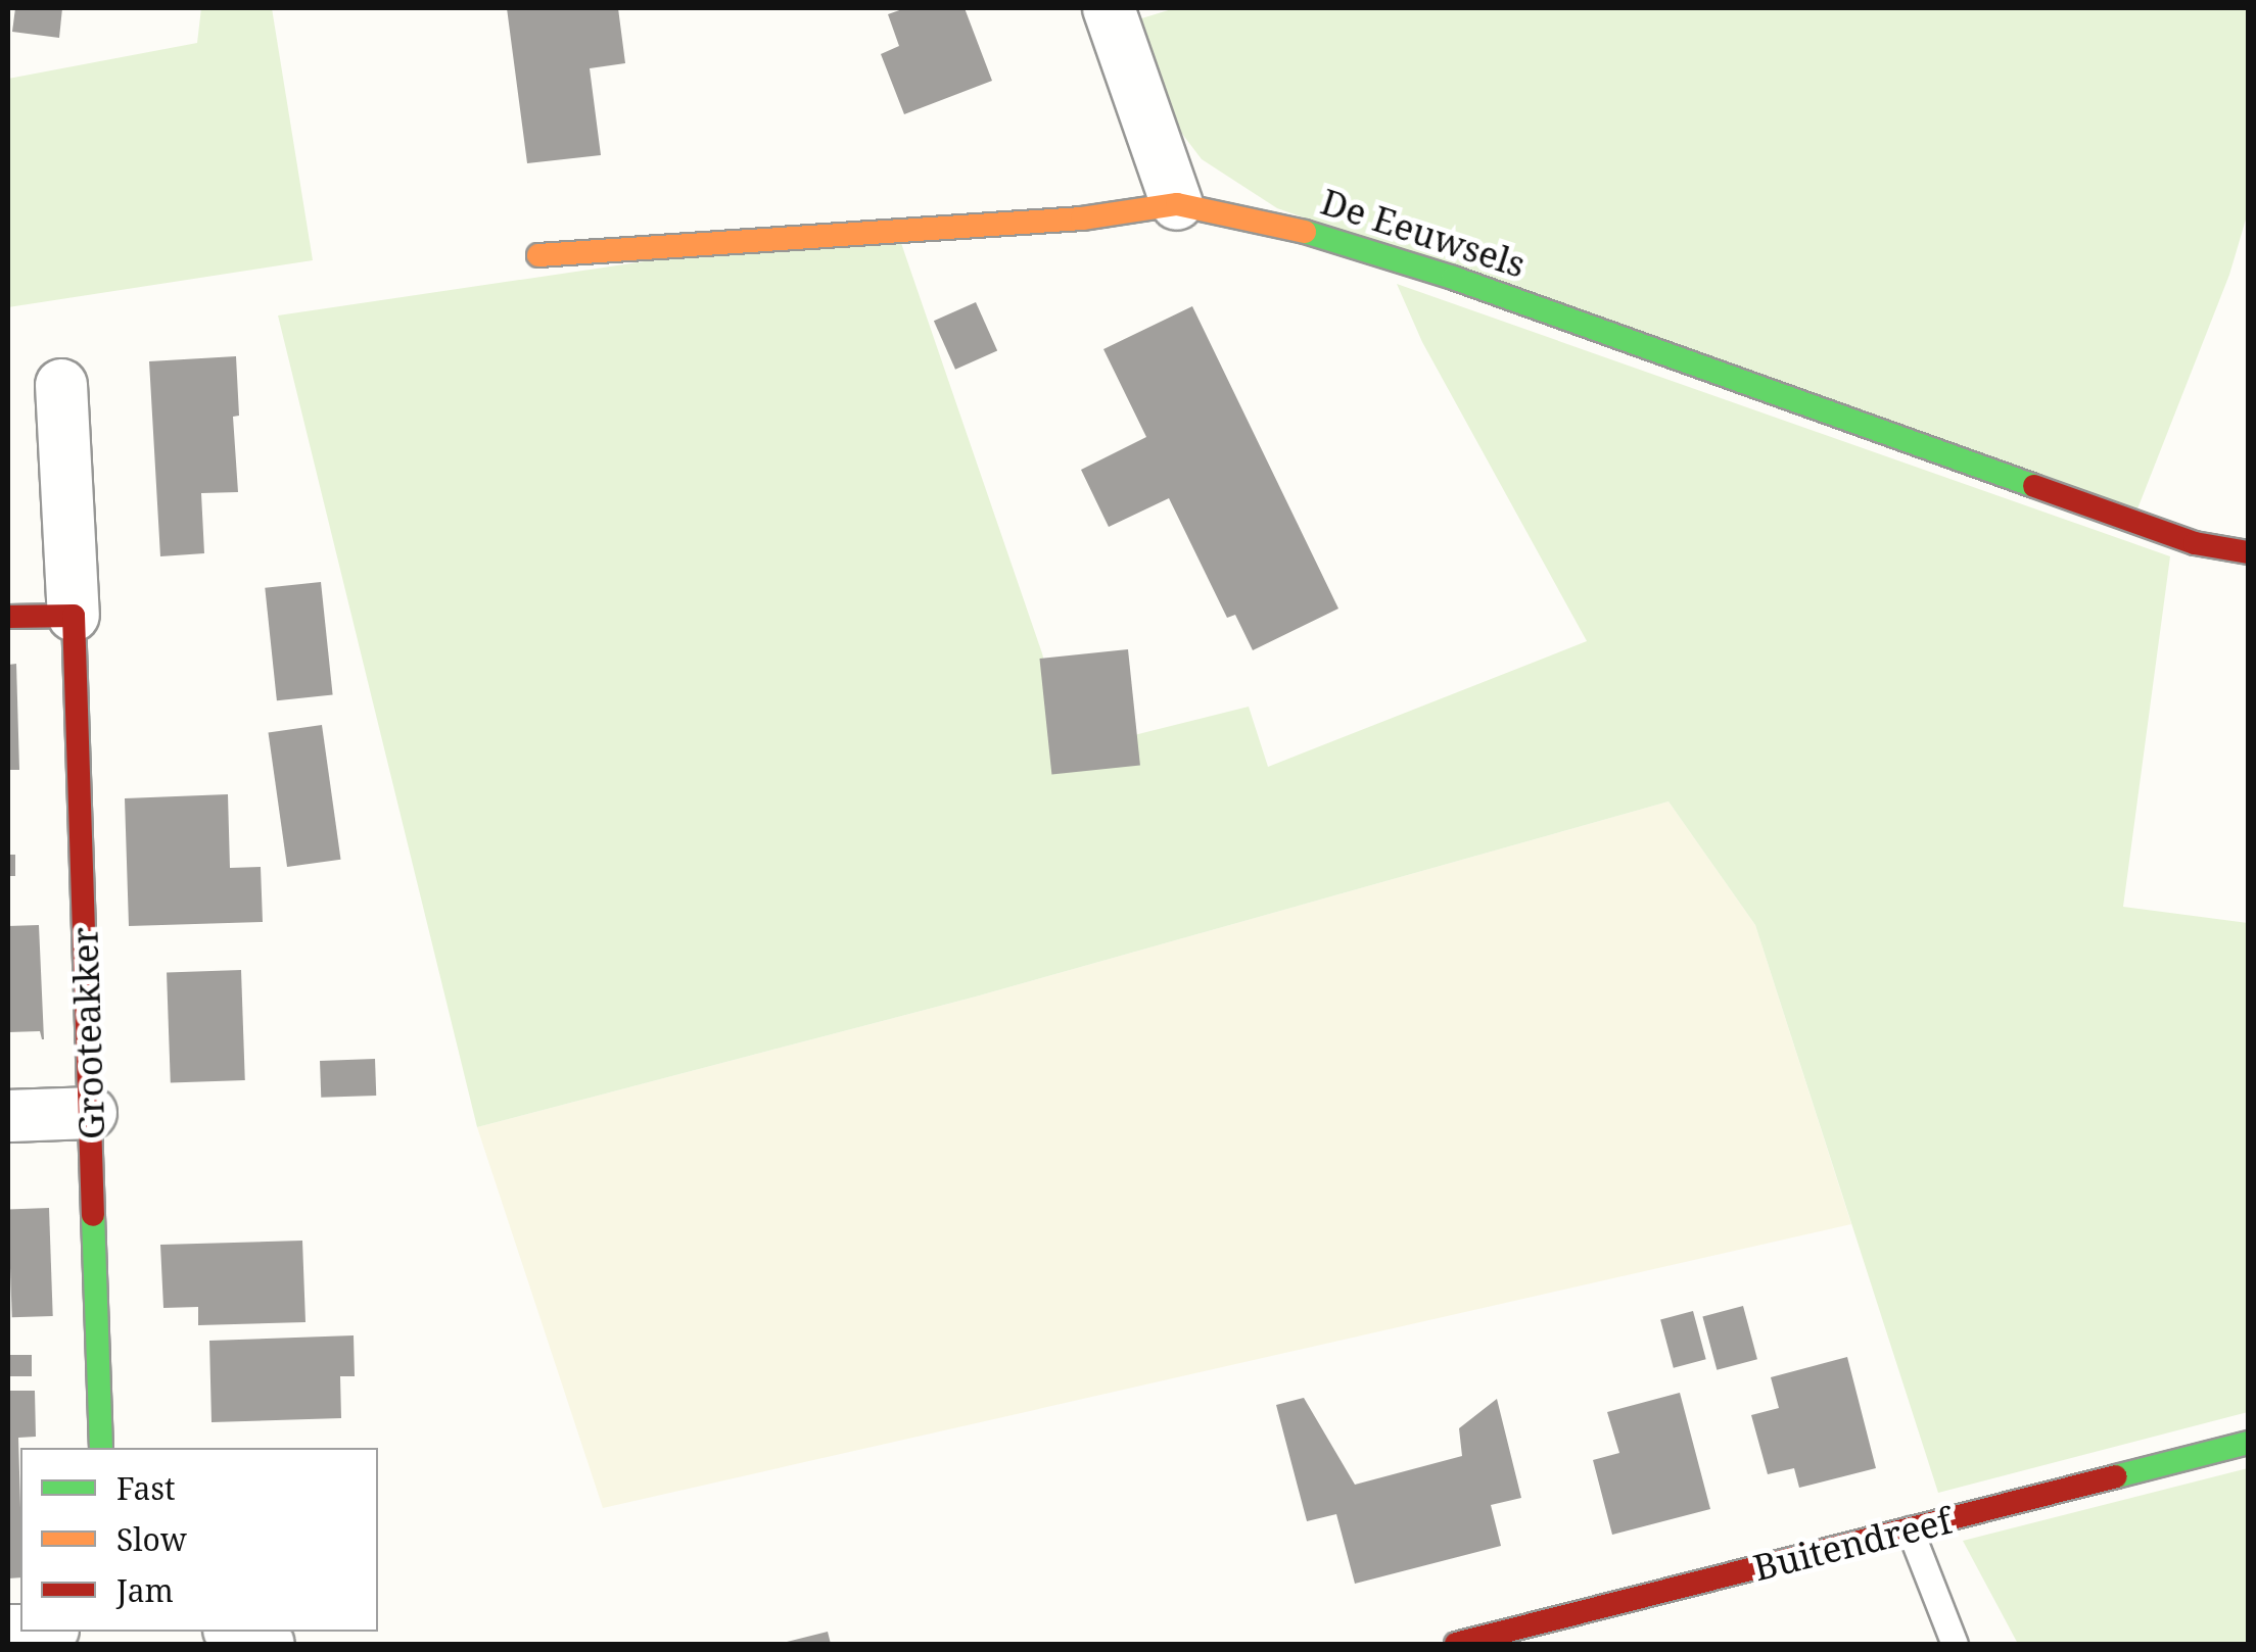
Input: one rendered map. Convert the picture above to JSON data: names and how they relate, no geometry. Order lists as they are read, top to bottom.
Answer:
{
  "streets": {
    "street": ["De Eeuwsels", "Grooteakker", "Buitendreef"]
  },
  "legend": ["Fast", "Slow", "Jam"]
}
